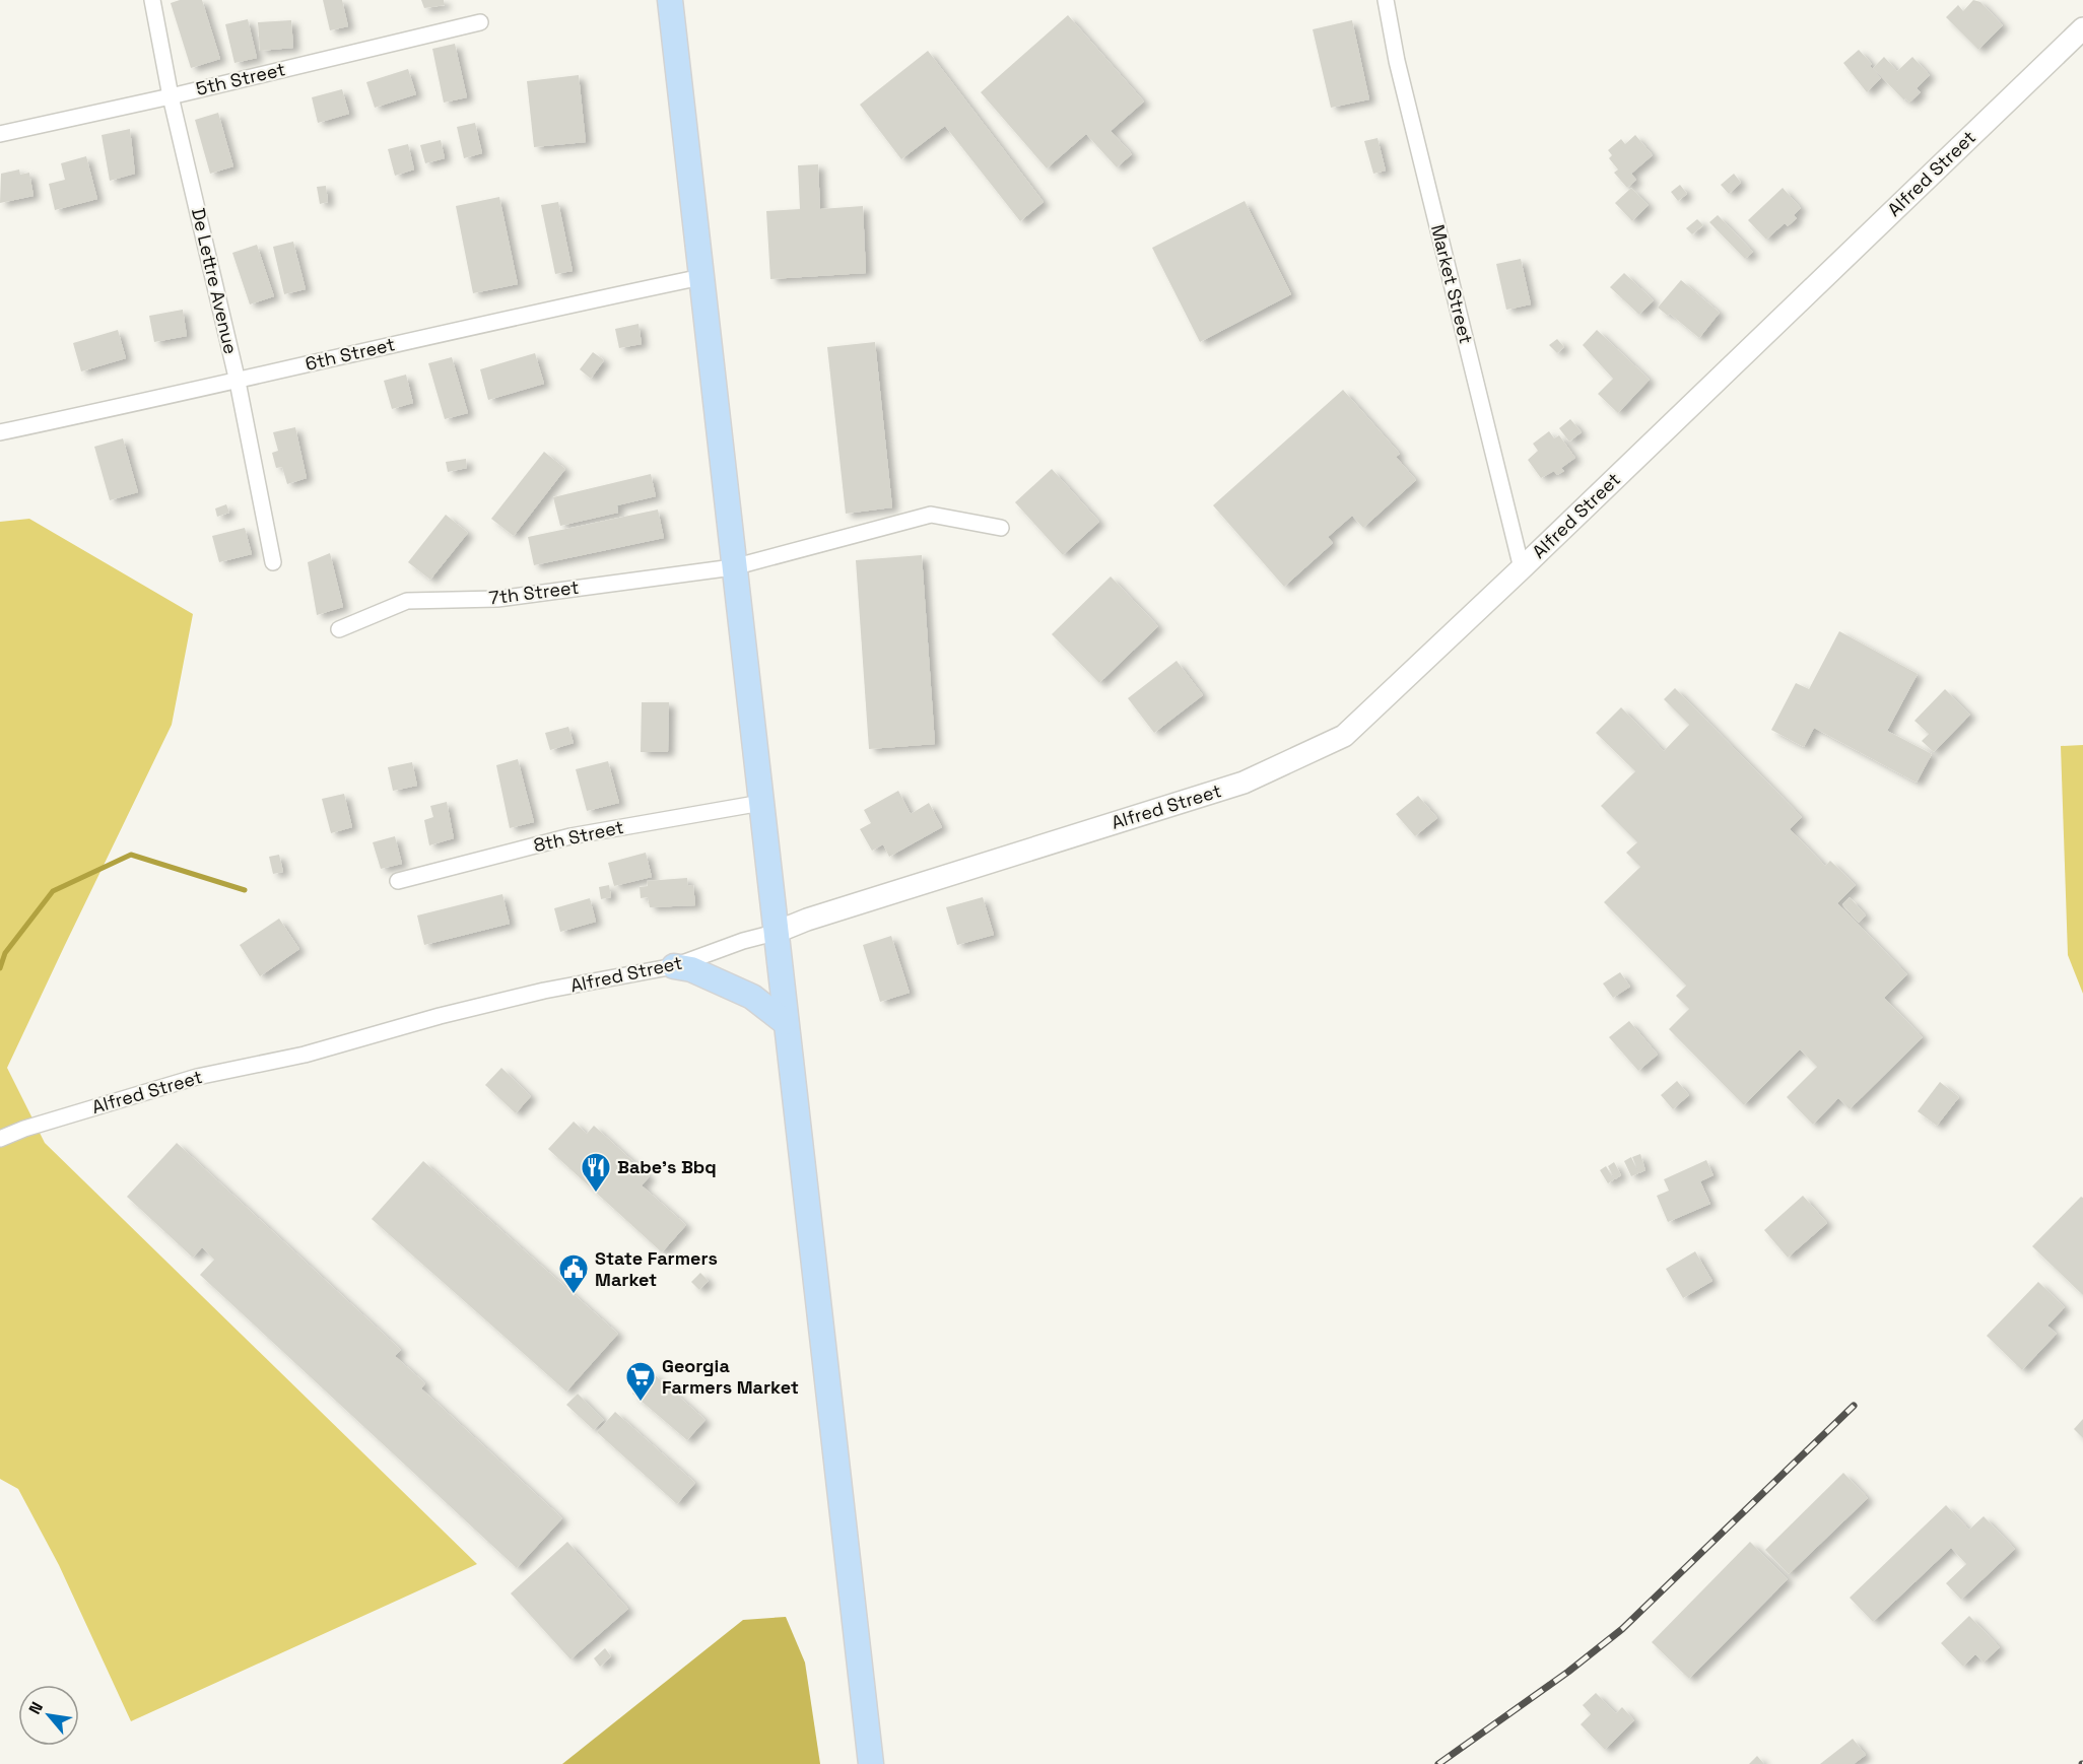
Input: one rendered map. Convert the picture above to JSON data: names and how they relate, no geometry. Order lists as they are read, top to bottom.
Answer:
{
  "streets": {
    "main road": ["Alfred Street"],
    "street": [
      "5th Street",
      "De Lettre Avenue",
      "Market Street",
      "6th Street",
      "7th Street",
      "8th Street"
    ]
  },
  "crossings": [
    ["5th Street", "De Lettre Avenue"],
    ["Alfred Street", "Market Street"],
    ["De Lettre Avenue", "6th Street"]
  ],
  "places": {
    "restaurant": ["Babe's Bbq"],
    "public building": ["State Farmers Market"],
    "supermarket": ["Georgia Farmers Market"]
  },
  "north": "top left"
}
